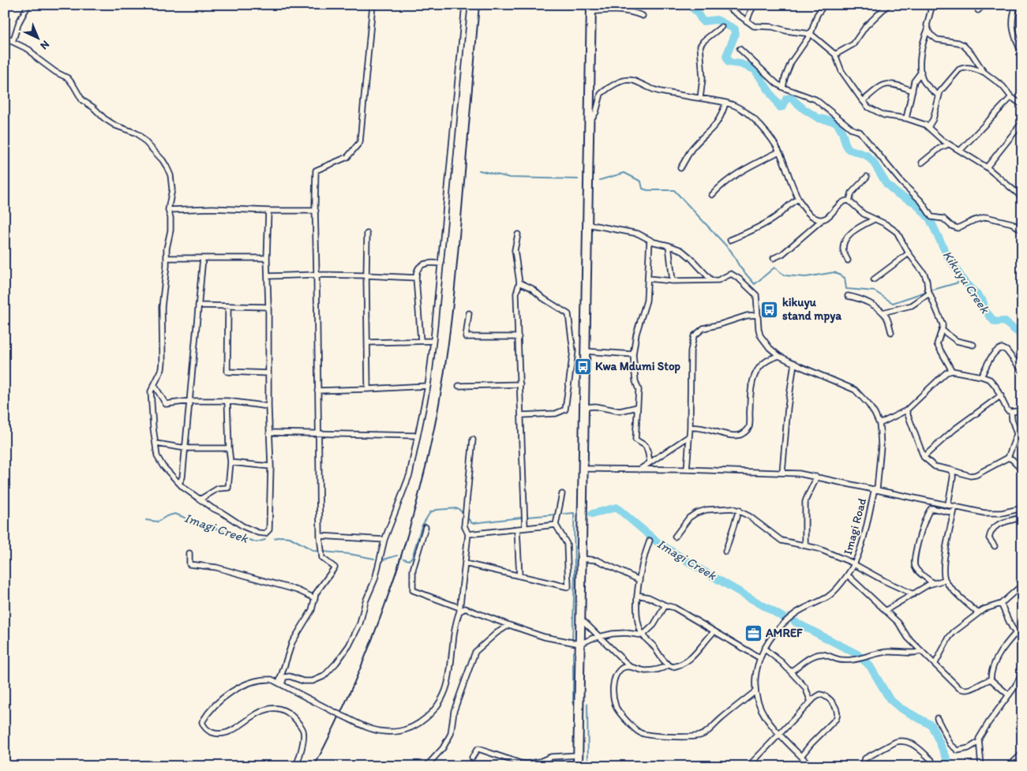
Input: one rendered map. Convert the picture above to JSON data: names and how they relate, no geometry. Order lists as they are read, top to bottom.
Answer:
{
  "streets": {
    "street": ["Imagi Road"]
  },
  "water": ["Kikuyu Creek", "Imagi Creek"],
  "places": {
    "bus stop": ["kikuyu stand mpya", "Kwa Mdumi Stop"],
    "office": ["AMREF"]
  },
  "north": "bottom right"
}
